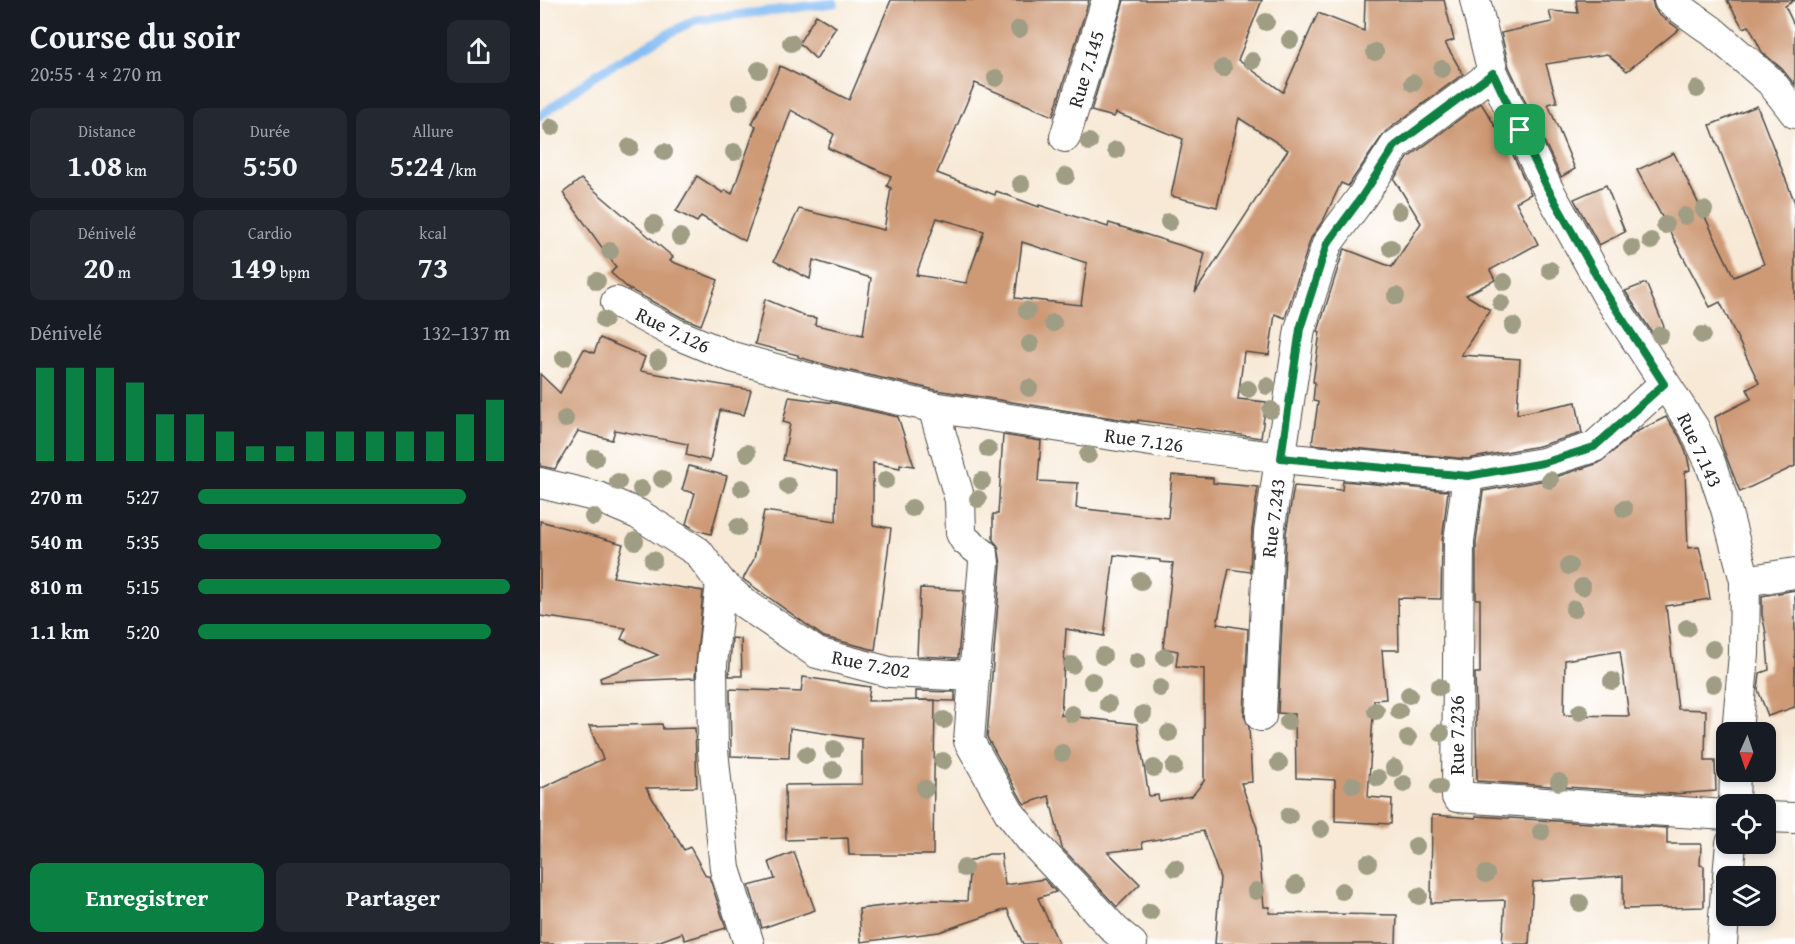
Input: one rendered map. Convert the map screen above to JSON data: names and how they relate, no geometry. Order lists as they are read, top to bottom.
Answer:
{
  "streets": {
    "street": [
      "Rue 7.145",
      "Rue 7.126",
      "Rue 7.143",
      "Rue 7.243",
      "Rue 7.202",
      "Rue 7.236"
    ]
  },
  "crossings": [
    ["Rue 7.126", "Rue 7.143"],
    ["Rue 7.126", "Rue 7.243"],
    ["Rue 7.126", "Rue 7.236"],
    ["Rue 7.143", "Rue 7.243"]
  ],
  "north": "bottom",
  "page": {
    "heading": ["Course du soir", "20:55 · 4 × 270 m"],
    "stats": [
      ["Distance", "1.08 km"],
      ["Durée", "5:50"],
      ["Allure", "5:24 /km"],
      ["Dénivelé", "20 m"],
      ["Cardio", "149 bpm"],
      ["kcal", "73"]
    ],
    "chart": ["Dénivelé", "132–137 m"],
    "list": [
      {
        "name": "270 m",
        "note": "5:27"
      },
      {
        "name": "540 m",
        "note": "5:35"
      },
      {
        "name": "810 m",
        "note": "5:15"
      },
      {
        "name": "1.1 km",
        "note": "5:20"
      }
    ],
    "buttons": ["Enregistrer", "Partager"]
  }
}
